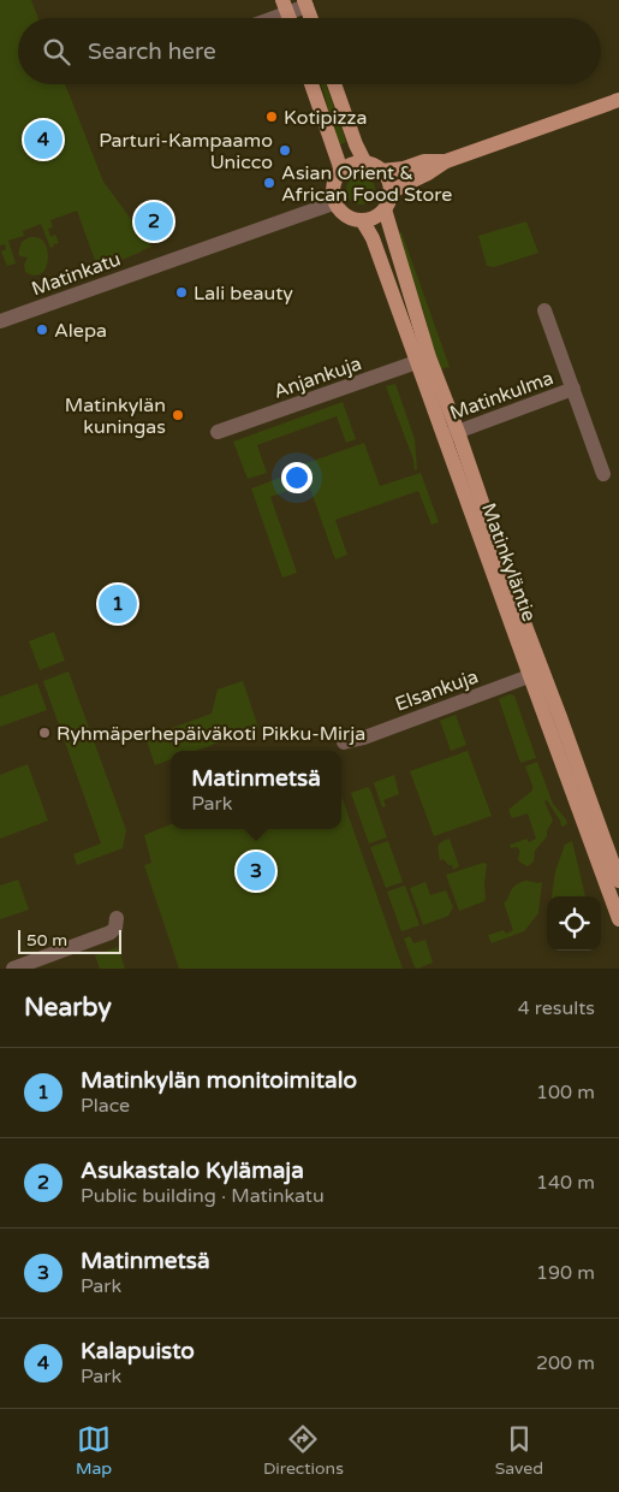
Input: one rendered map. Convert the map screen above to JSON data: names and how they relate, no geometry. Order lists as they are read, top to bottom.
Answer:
{
  "streets": {
    "main road": ["Matinkyläntie"],
    "street": [
      "Matinkatu",
      "Anjankuja",
      "Matinkulma",
      "Elsankuja"
    ]
  },
  "crossings": [
    ["Matinkatu", "Matinkyläntie"],
    ["Anjankuja", "Matinkyläntie"],
    ["Matinkulma", "Matinkyläntie"],
    ["Matinkyläntie", "Elsankuja"]
  ],
  "places": [
    "Kotipizza",
    "Parturi-Kampaamo Unicco",
    "Asian Orient & African Food Store",
    "Lali beauty",
    "Alepa",
    "Matinkylän kuningas",
    "Ryhmäperhepäiväkoti Pikku-Mirja"
  ],
  "scale_bar": "50 m",
  "page": {
    "search": "Search here",
    "pins": [
      "4",
      "2",
      "1",
      "3"
    ],
    "popup": ["Matinmetsä", "Park"],
    "scale": "50 m",
    "heading": ["Nearby", "4 results"],
    "list": [
      {
        "mark": "1",
        "name": "Matinkylän monitoimitalo",
        "note": "Place",
        "value": "100 m"
      },
      {
        "mark": "2",
        "name": "Asukastalo Kylämaja",
        "note": "Public building · Matinkatu",
        "value": "140 m"
      },
      {
        "mark": "3",
        "name": "Matinmetsä",
        "note": "Park",
        "value": "190 m"
      },
      {
        "mark": "4",
        "name": "Kalapuisto",
        "note": "Park",
        "value": "200 m"
      }
    ],
    "nav": ["Map", "Directions", "Saved"]
  }
}
